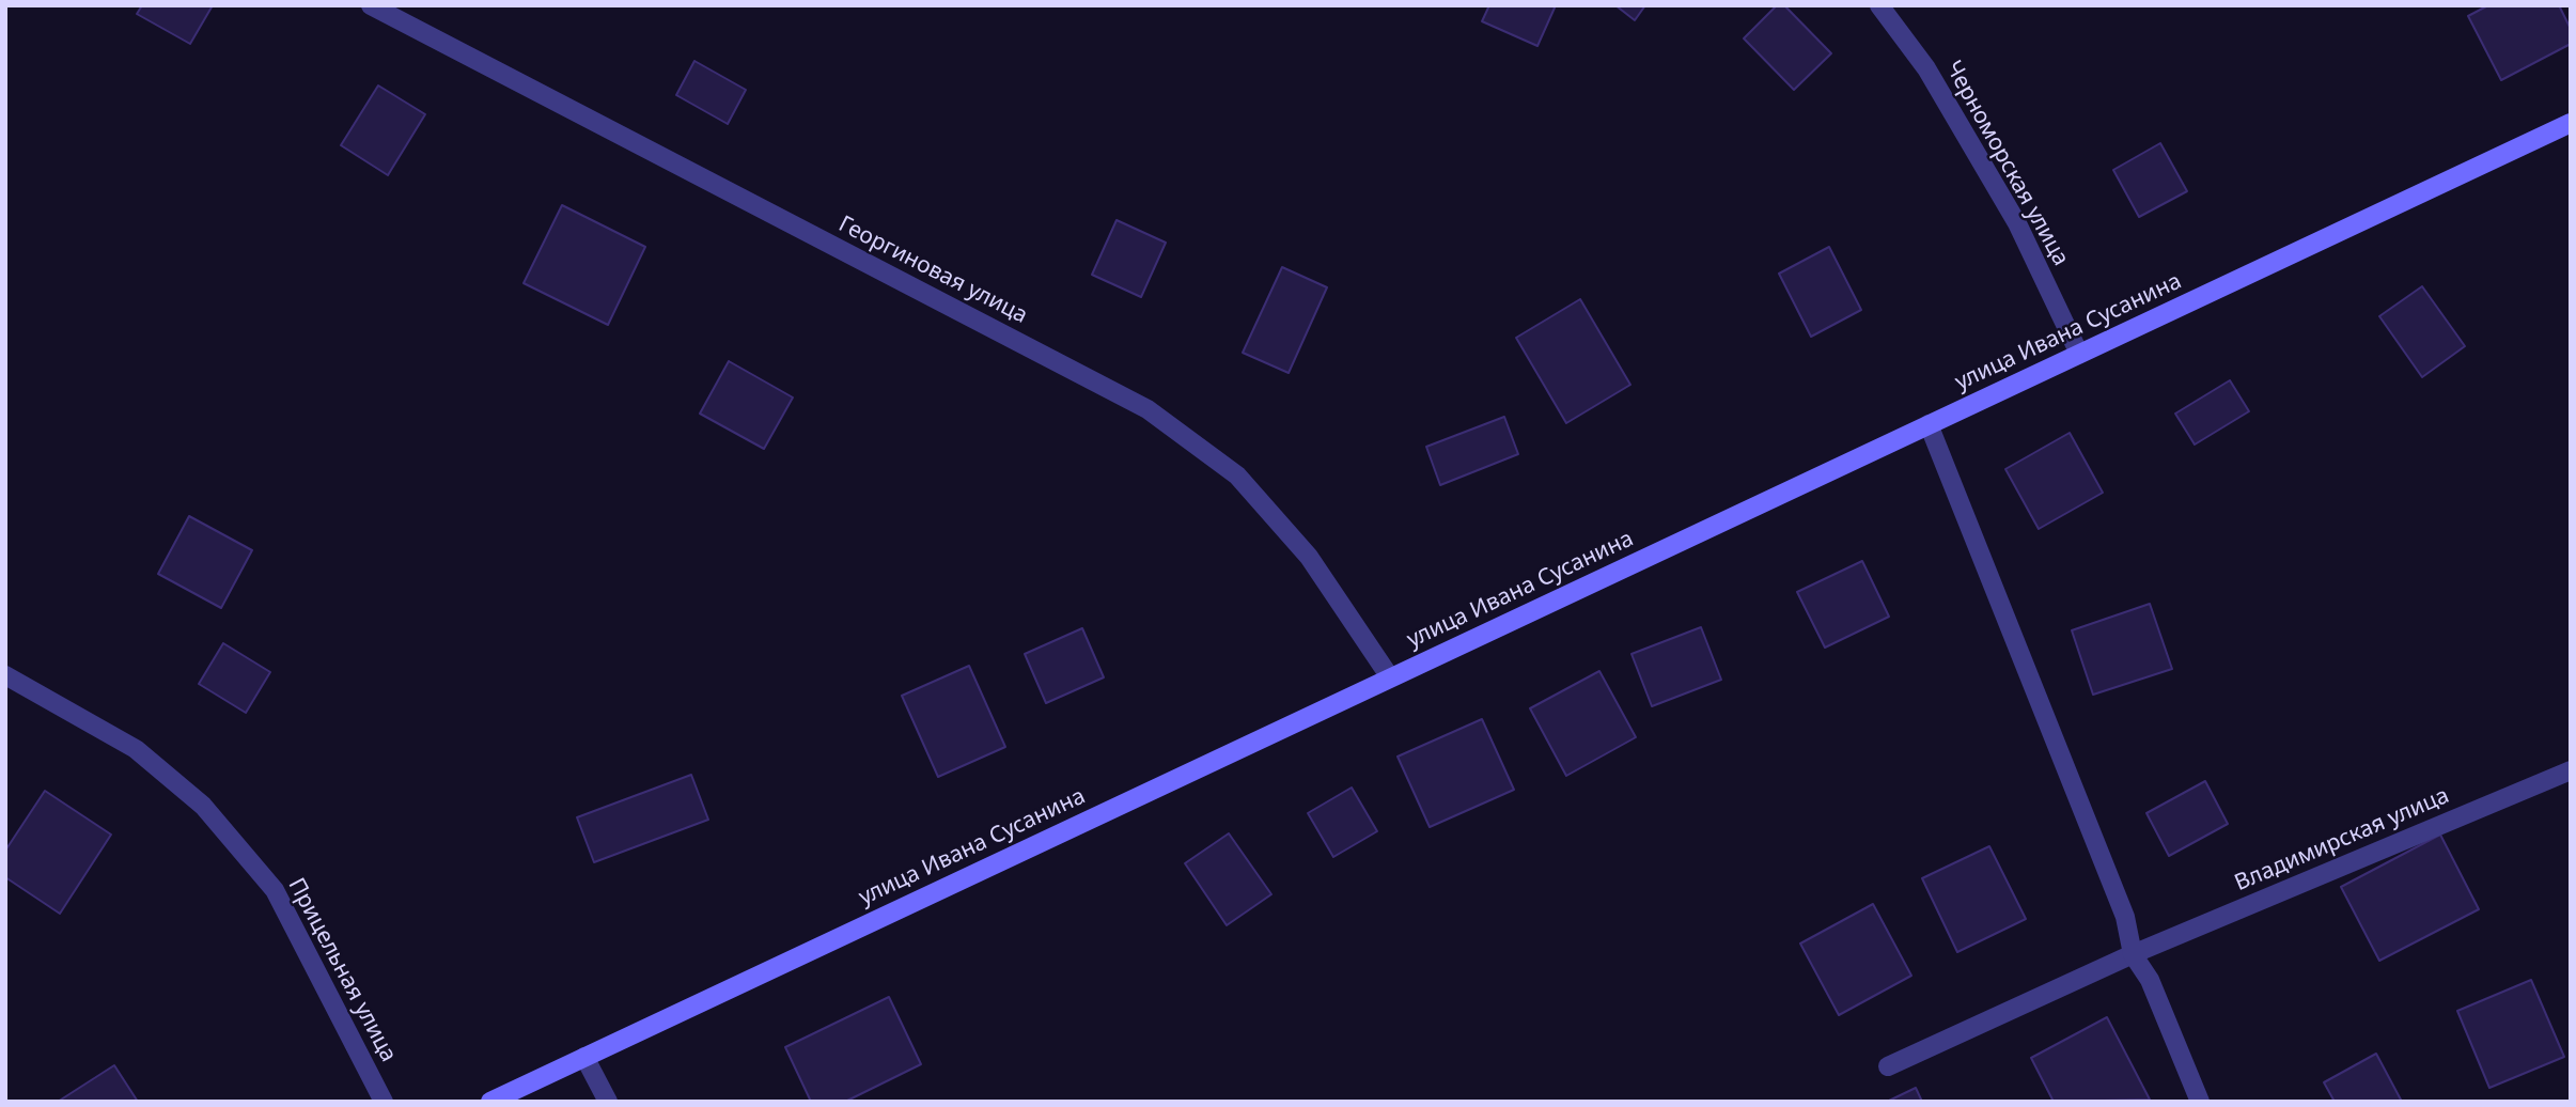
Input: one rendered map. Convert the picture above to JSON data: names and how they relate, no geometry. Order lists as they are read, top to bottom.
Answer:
{
  "streets": {
    "street": [
      "Черноморская улица",
      "Георгиновая улица",
      "улица Ивана Сусанина",
      "Владимирская улица",
      "Прицельная улица"
    ]
  },
  "crossings": [
    ["Черноморская улица", "улица Ивана Сусанина"],
    ["Георгиновая улица", "улица Ивана Сусанина"]
  ]
}
